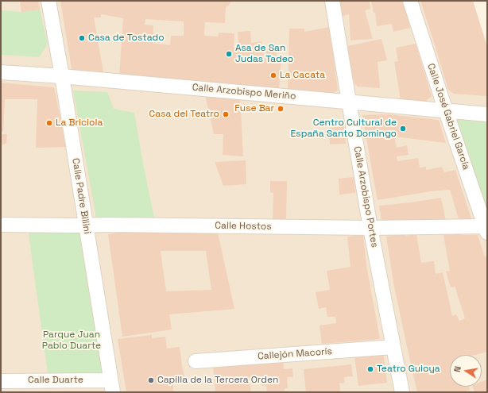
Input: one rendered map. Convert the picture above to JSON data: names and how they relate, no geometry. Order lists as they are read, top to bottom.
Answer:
{
  "streets": {
    "street": [
      "Calle Arzobispo Meriño",
      "Calle José Gabriel García",
      "Calle Padre Billini",
      "Calle Arzobispo Portes",
      "Calle Hostos",
      "Callejón Macorís",
      "Calle Duarte"
    ]
  },
  "crossings": [
    ["Calle Arzobispo Meriño", "Calle José Gabriel García"],
    ["Calle Arzobispo Meriño", "Calle Padre Billini"],
    ["Calle Arzobispo Meriño", "Calle Arzobispo Portes"],
    ["Calle José Gabriel García", "Calle Hostos"],
    ["Calle Padre Billini", "Calle Hostos"],
    ["Calle Padre Billini", "Calle Duarte"],
    ["Calle Arzobispo Portes", "Calle Hostos"],
    ["Calle Arzobispo Portes", "Callejón Macorís"]
  ],
  "parks": ["Parque Juan Pablo Duarte"],
  "places": [
    "Casa de Tostado",
    "Asa de San Judas Tadeo",
    "La Cacata",
    "Fuse Bar",
    "Casa del Teatro",
    "La Briciola",
    "Centro Cultural de España Santo Domingo",
    "Teatro Guloya",
    "Capilla de la Tercera Orden"
  ],
  "north": "left"
}
